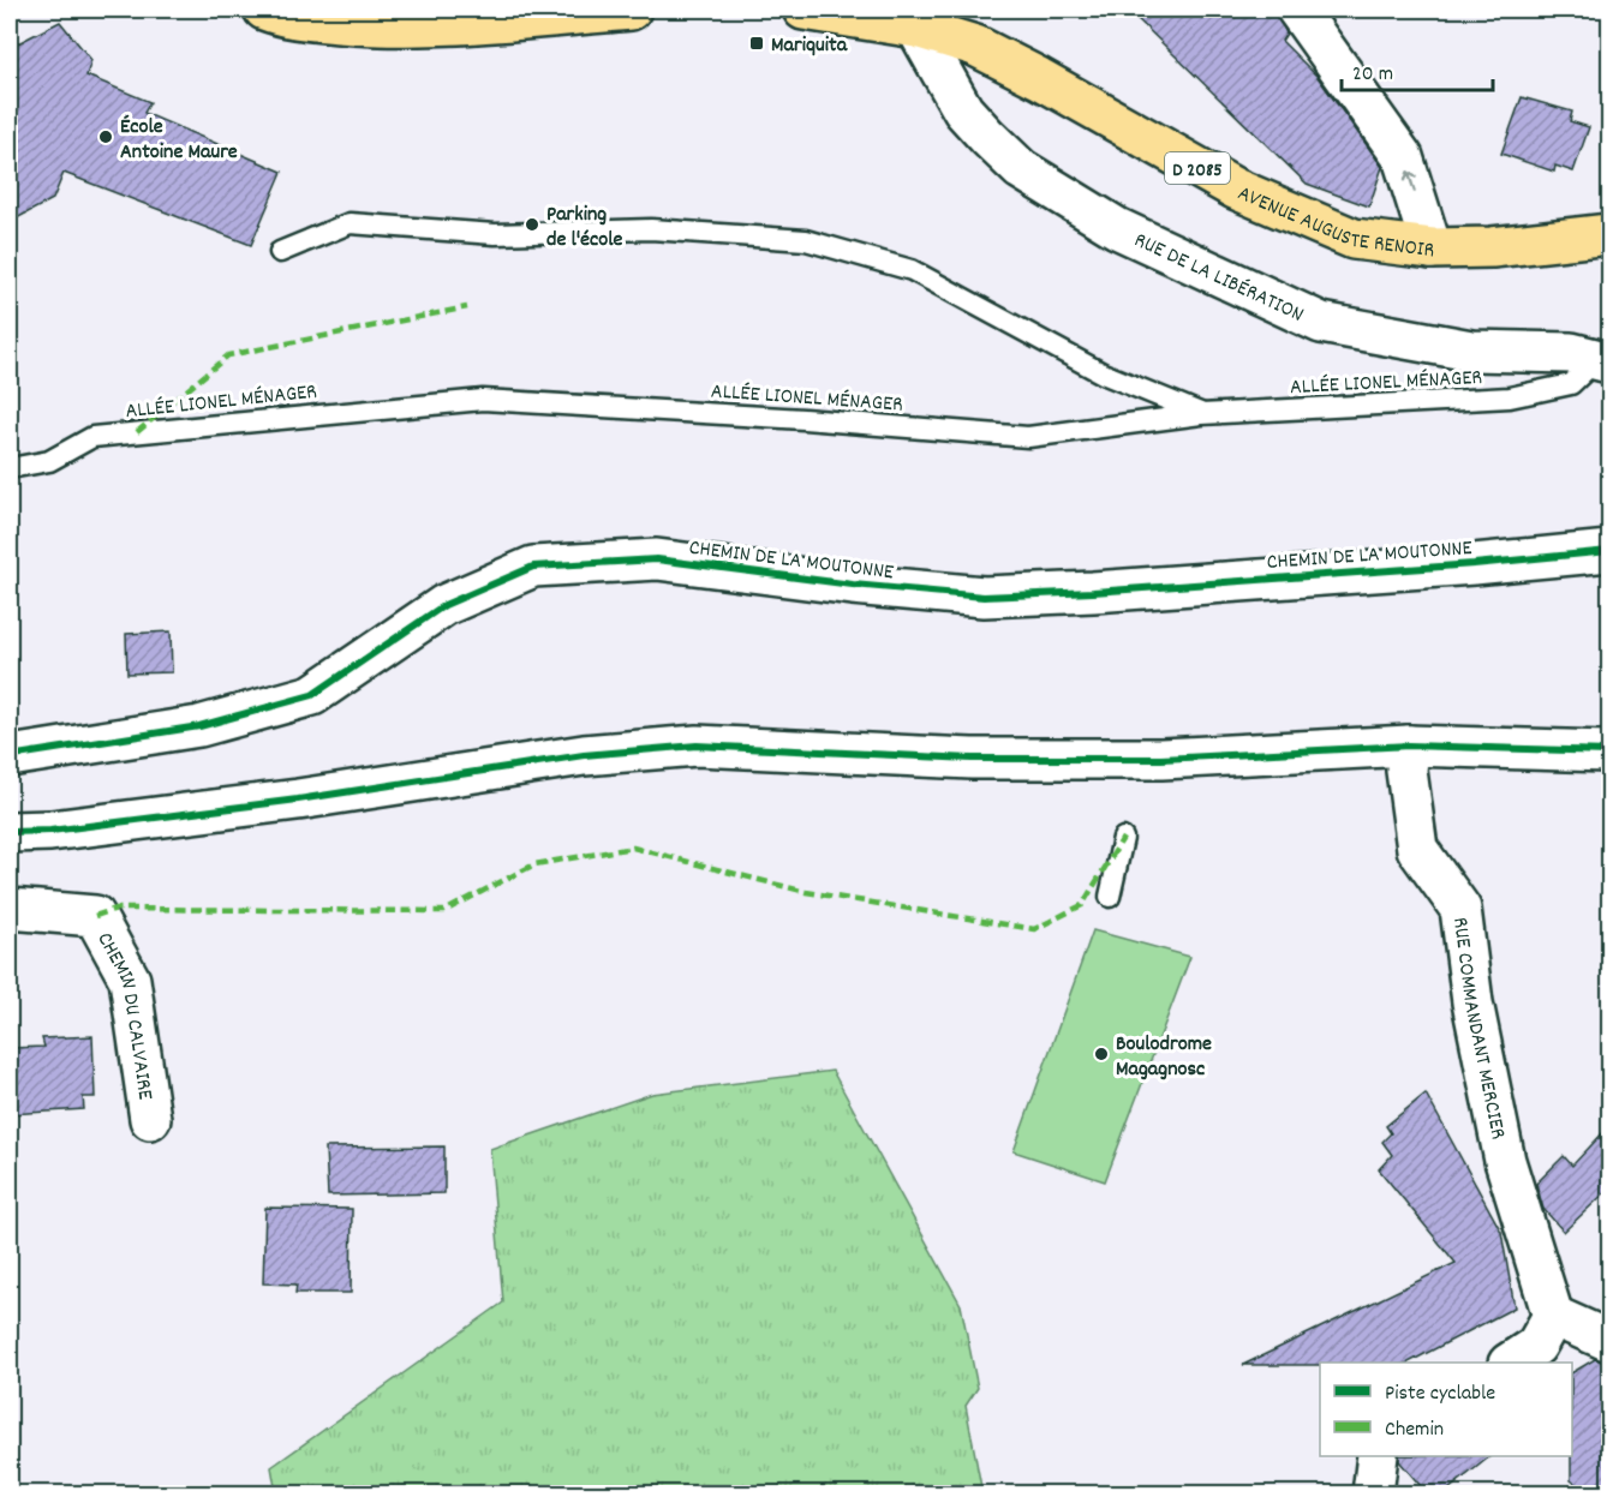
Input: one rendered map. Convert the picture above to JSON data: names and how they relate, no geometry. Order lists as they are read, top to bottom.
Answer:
{
  "streets": {
    "main road": ["D 2085", "AVENUE AUGUSTE RENOIR"],
    "street": [
      "RUE DE LA LIBÉRATION",
      "CHEMIN DE LA MOUTONNE",
      "CHEMIN DU CALVAIRE",
      "RUE COMMANDANT MERCIER"
    ],
    "lane": ["ALLÉE LIONEL MÉNAGER"]
  },
  "crossings": [
    ["AVENUE AUGUSTE RENOIR", "RUE DE LA LIBÉRATION"],
    ["RUE DE LA LIBÉRATION", "ALLÉE LIONEL MÉNAGER"]
  ],
  "places": {
    "transit": ["Mariquita"],
    "other": ["École Antoine Maure", "Parking de l'école", "Boulodrome Magagnosc"]
  },
  "legend": ["Piste cyclable", "Chemin"],
  "scale_bar": "20 m"
}
